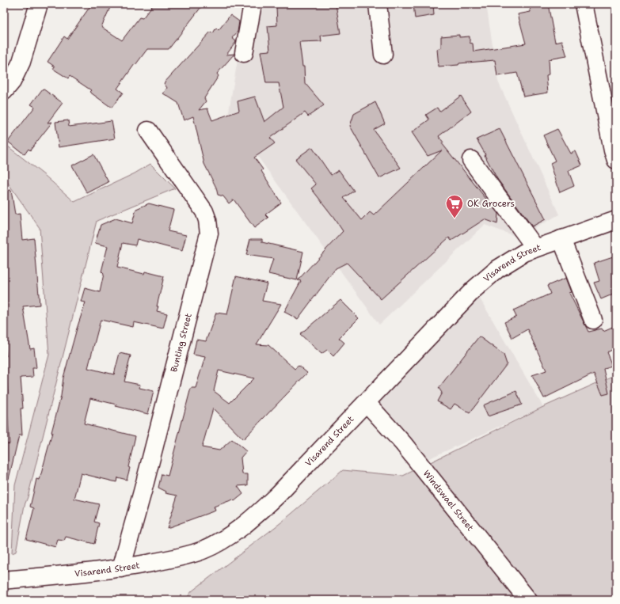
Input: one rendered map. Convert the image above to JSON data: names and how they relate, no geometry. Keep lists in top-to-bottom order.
{
  "streets": {
    "street": ["Visarend Street", "Bunting Street", "Windswael Street"]
  },
  "crossings": [
    ["Visarend Street", "Bunting Street"],
    ["Visarend Street", "Windswael Street"]
  ],
  "places": {
    "supermarket": ["OK Grocers"]
  }
}
